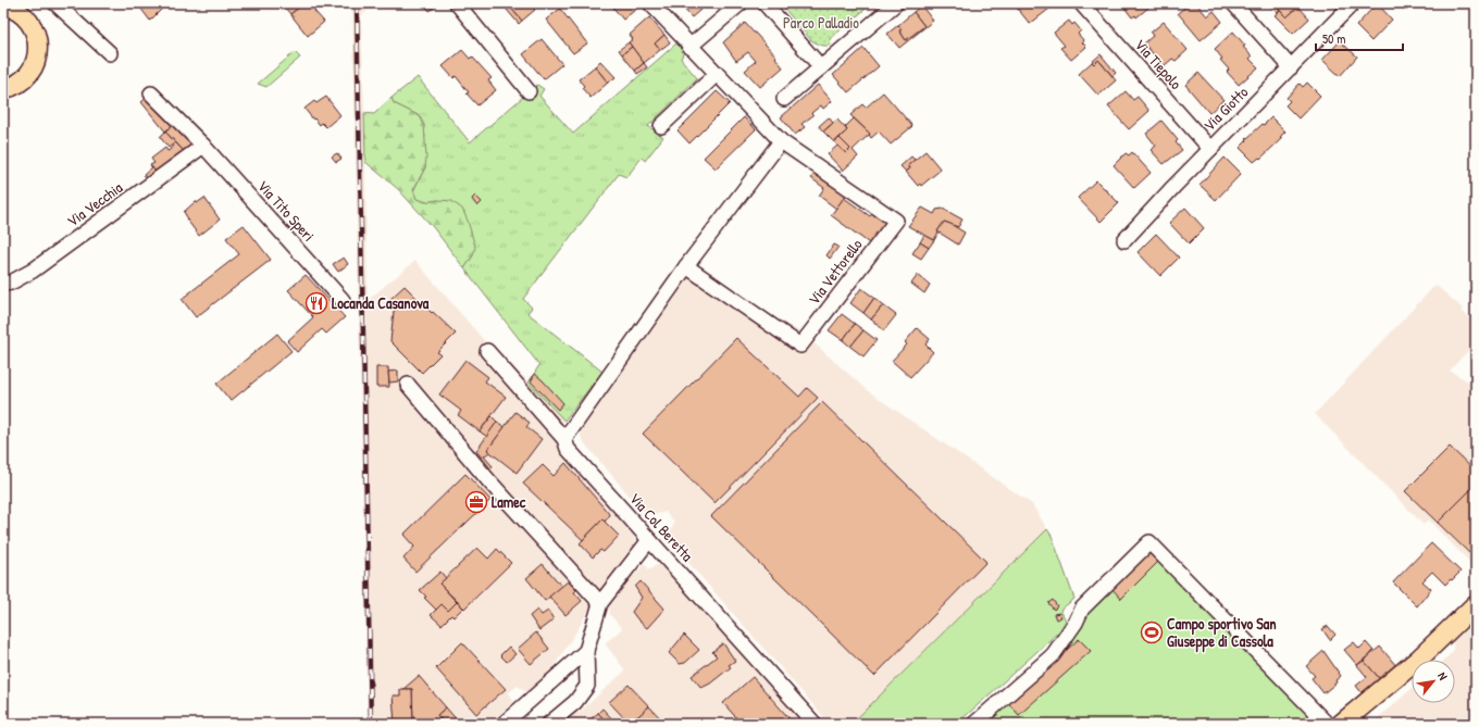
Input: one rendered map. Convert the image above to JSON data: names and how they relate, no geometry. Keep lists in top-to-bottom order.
{
  "streets": {
    "street": [
      "Via Tiepolo",
      "Via Giotto",
      "Via Vecchia",
      "Via Tito Speri",
      "Via Vettorello",
      "Via Col Beretta"
    ]
  },
  "crossings": [
    ["Via Tiepolo", "Via Giotto"],
    ["Via Vecchia", "Via Tito Speri"]
  ],
  "parks": ["Parco Palladio"],
  "places": {
    "restaurant": ["Locanda Casanova"],
    "office": ["Lamec"],
    "sports": ["Campo sportivo San Giuseppe di Cassola"]
  },
  "scale_bar": "50 m",
  "north": "top right"
}
